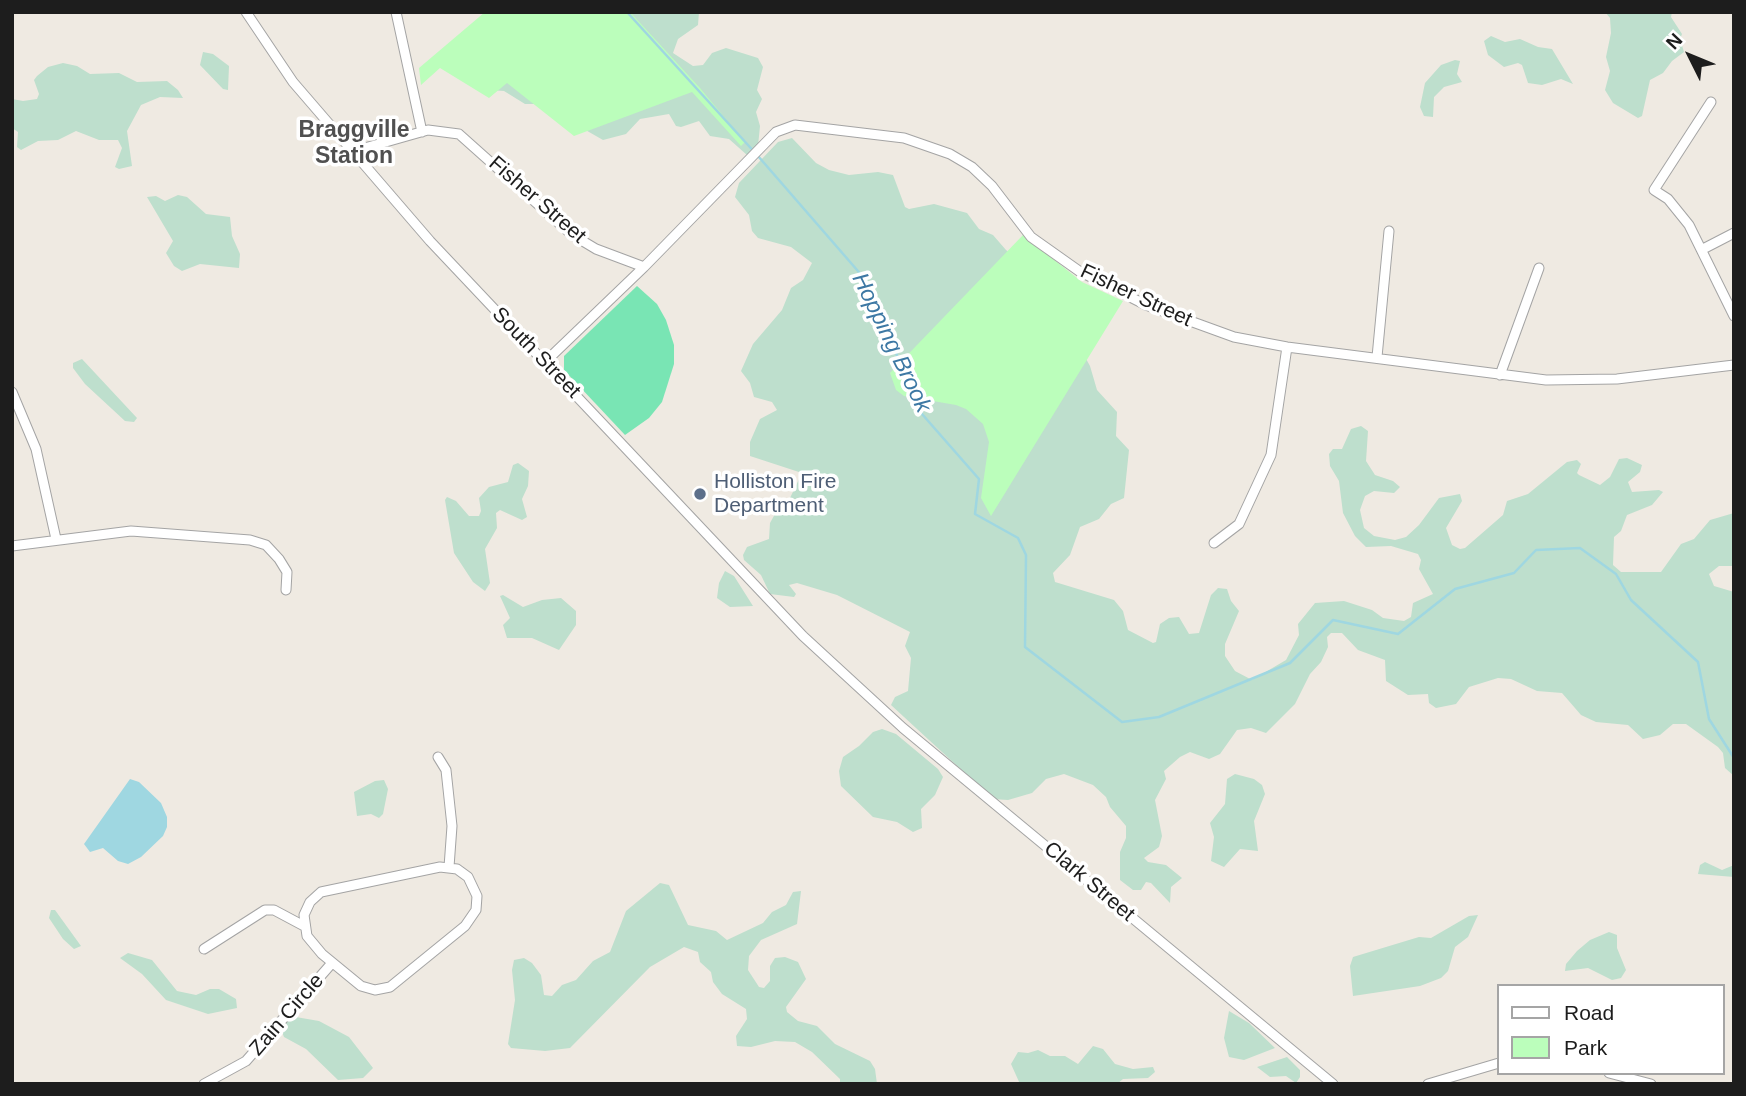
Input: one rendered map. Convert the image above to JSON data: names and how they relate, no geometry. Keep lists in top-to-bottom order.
{
  "streets": {
    "street": [
      "Fisher Street",
      "South Street",
      "Clark Street",
      "Zain Circle"
    ]
  },
  "crossings": [
    ["Fisher Street", "South Street"],
    ["South Street", "Clark Street"]
  ],
  "districts": ["Braggville Station"],
  "water": ["Hopping Brook"],
  "places": ["Holliston Fire Department"],
  "legend": ["Road", "Park"],
  "north": "top left"
}
